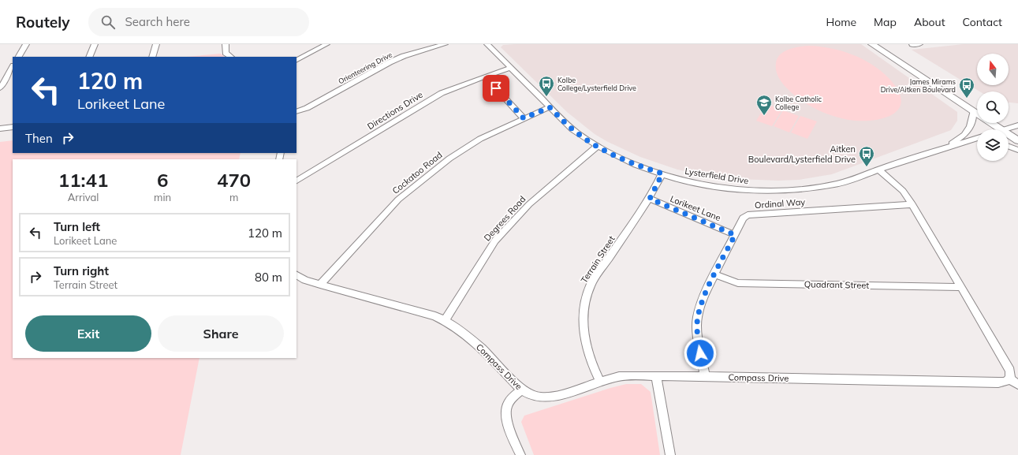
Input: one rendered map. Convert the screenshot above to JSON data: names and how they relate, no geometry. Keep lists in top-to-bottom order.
{
  "streets": {
    "street": [
      "Orienteering Drive",
      "Directions Drive",
      "Cockatoo Road",
      "Lysterfield Drive",
      "Ordinal Way",
      "Lorikeet Lane",
      "Degrees Road",
      "Terrain Street",
      "Quadrant Street",
      "Compass Drive"
    ]
  },
  "crossings": [
    ["Directions Drive", "Lysterfield Drive"],
    ["Cockatoo Road", "Lysterfield Drive"],
    ["Cockatoo Road", "Compass Drive"],
    ["Lysterfield Drive", "Degrees Road"],
    ["Lysterfield Drive", "Terrain Street"],
    ["Lysterfield Drive", "Compass Drive"],
    ["Ordinal Way", "Lorikeet Lane"],
    ["Ordinal Way", "Quadrant Street"],
    ["Ordinal Way", "Compass Drive"],
    ["Lorikeet Lane", "Terrain Street"],
    ["Degrees Road", "Compass Drive"],
    ["Terrain Street", "Compass Drive"],
    ["Quadrant Street", "Compass Drive"]
  ],
  "places": {
    "bus stop": ["Kolbe College/Lysterfield Drive", "James Mirams Drive/Aitken Boulevard", "Aitken Boulevard/Lysterfield Drive"],
    "school or university": ["Kolbe Catholic College"]
  },
  "north": "top",
  "page": {
    "header": "Routely",
    "search": "Search here",
    "nav": [
      "Home",
      "Map",
      "About",
      "Contact"
    ],
    "turn": ["120 m", "Lorikeet Lane"],
    "then": "Then",
    "eta": [
      "11:41",
      "Arrival",
      "6",
      "min",
      "470",
      "m"
    ],
    "list": [
      {
        "name": "Turn left",
        "note": "Lorikeet Lane",
        "value": "120 m"
      },
      {
        "name": "Turn right",
        "note": "Terrain Street",
        "value": "80 m"
      }
    ],
    "buttons": ["Exit", "Share"]
  }
}
